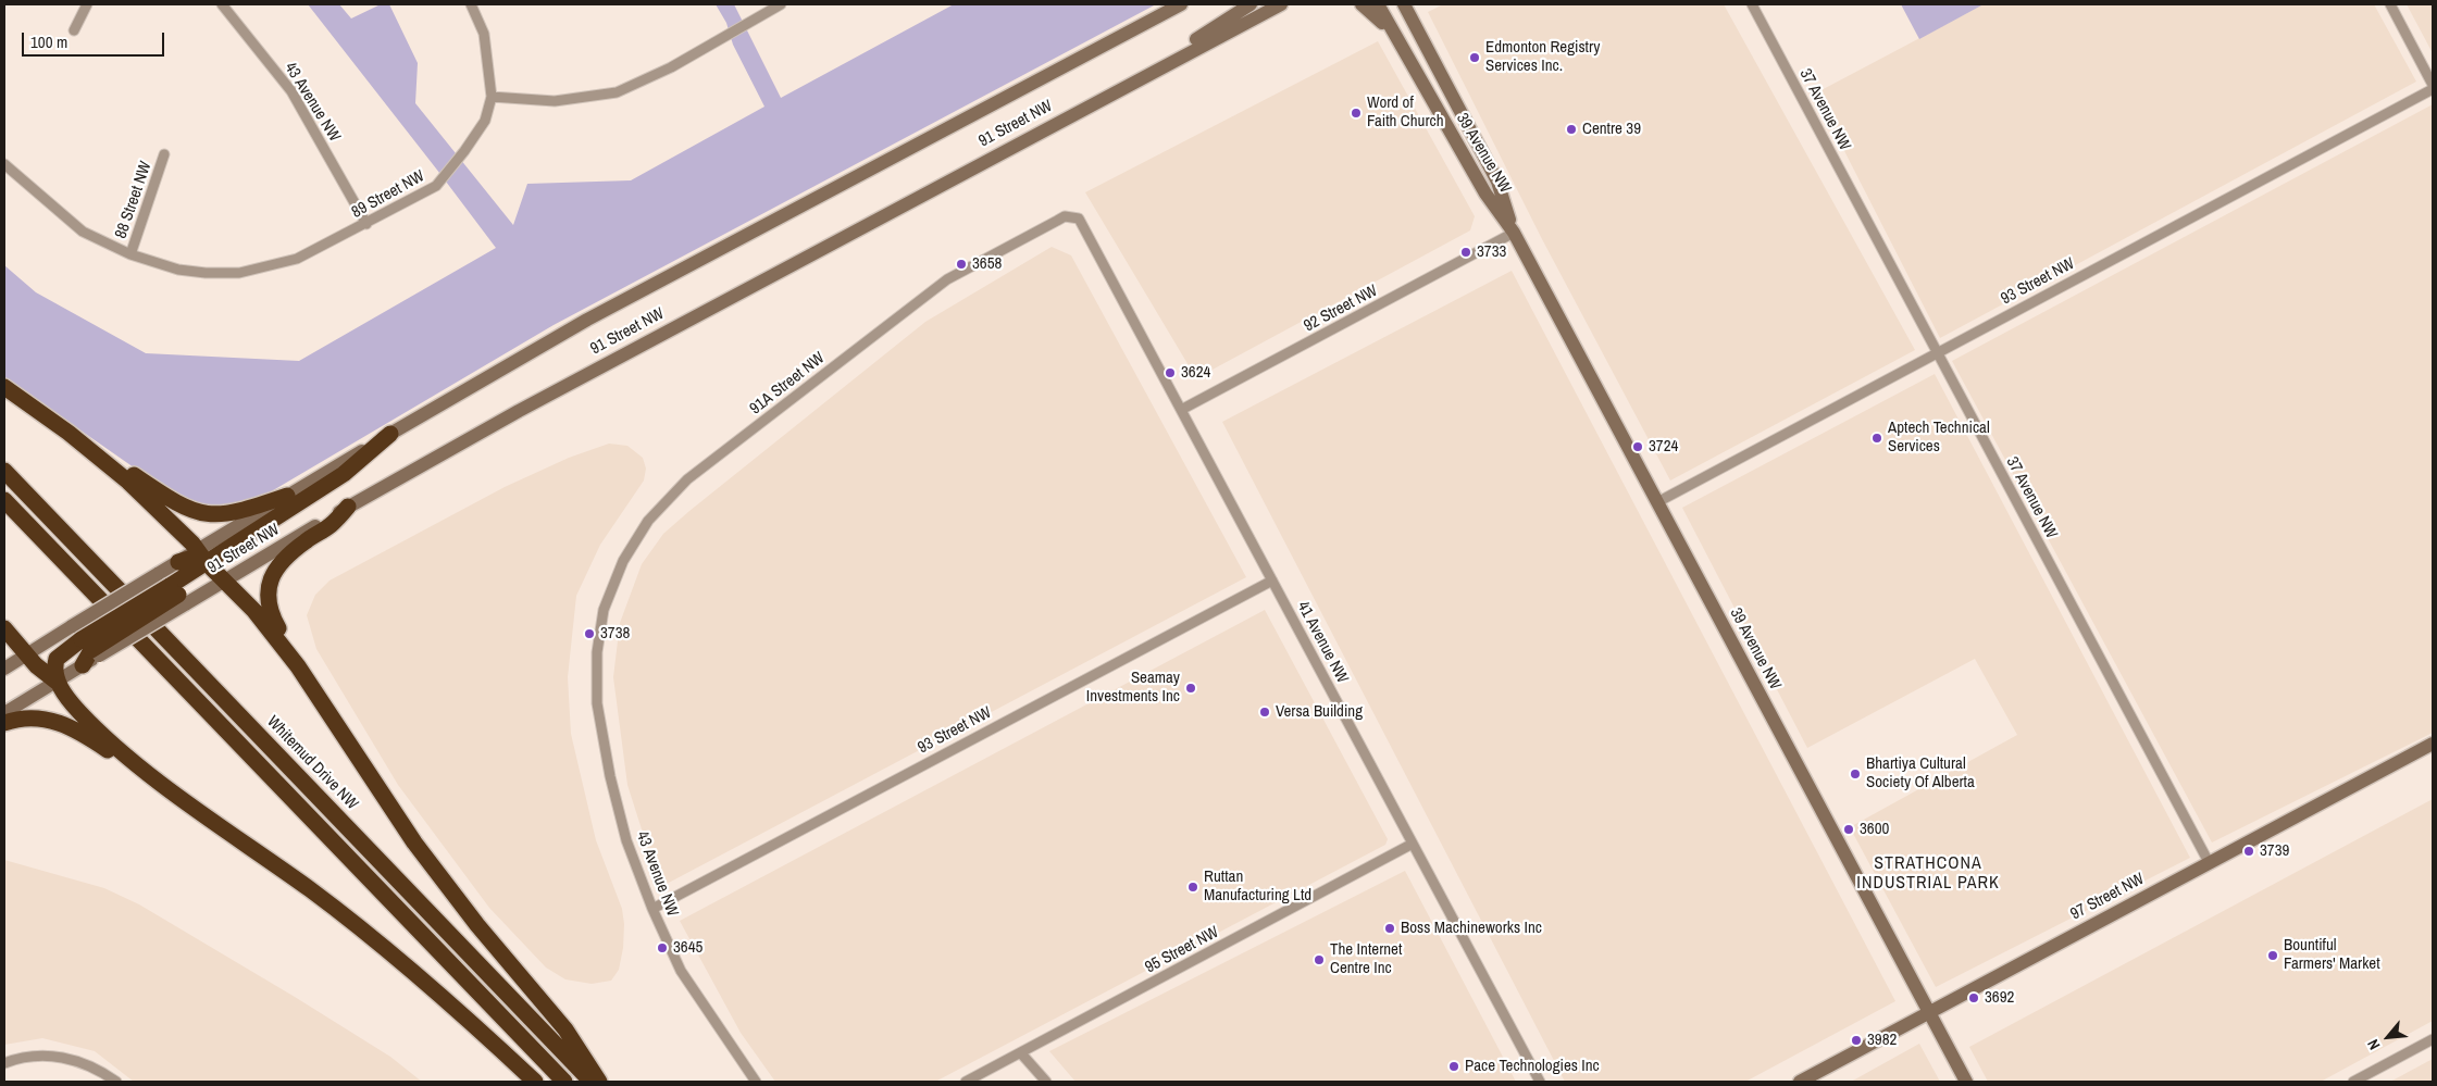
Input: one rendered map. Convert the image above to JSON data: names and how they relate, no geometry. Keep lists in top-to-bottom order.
{
  "streets": {
    "highway": ["Whitemud Drive NW"],
    "main road": ["91 Street NW", "39 Avenue NW", "97 Street NW"],
    "street": [
      "43 Avenue NW",
      "37 Avenue NW",
      "89 Street NW",
      "88 Street NW",
      "93 Street NW",
      "92 Street NW",
      "91A Street NW",
      "41 Avenue NW",
      "95 Street NW"
    ]
  },
  "crossings": [
    ["43 Avenue NW", "89 Street NW"],
    ["43 Avenue NW", "93 Street NW"],
    ["43 Avenue NW", "91A Street NW"],
    ["37 Avenue NW", "93 Street NW"],
    ["37 Avenue NW", "97 Street NW"],
    ["39 Avenue NW", "93 Street NW"],
    ["39 Avenue NW", "92 Street NW"],
    ["39 Avenue NW", "97 Street NW"],
    ["89 Street NW", "88 Street NW"],
    ["93 Street NW", "41 Avenue NW"],
    ["92 Street NW", "41 Avenue NW"],
    ["91A Street NW", "41 Avenue NW"],
    ["41 Avenue NW", "95 Street NW"]
  ],
  "districts": ["STRATHCONA INDUSTRIAL PARK"],
  "places": [
    "Edmonton Registry Services Inc.",
    "Word of Faith Church",
    "Centre 39",
    "3733",
    "3658",
    "3624",
    "Aptech Technical Services",
    "3724",
    "3738",
    "Seamay Investments Inc",
    "Versa Building",
    "Bhartiya Cultural Society Of Alberta",
    "3600",
    "3739",
    "Ruttan Manufacturing Ltd",
    "Boss Machineworks Inc",
    "3645",
    "Bountiful Farmers' Market",
    "The Internet Centre Inc",
    "3692",
    "3982",
    "Pace Technologies Inc"
  ],
  "scale_bar": "100 m",
  "north": "bottom left"
}
